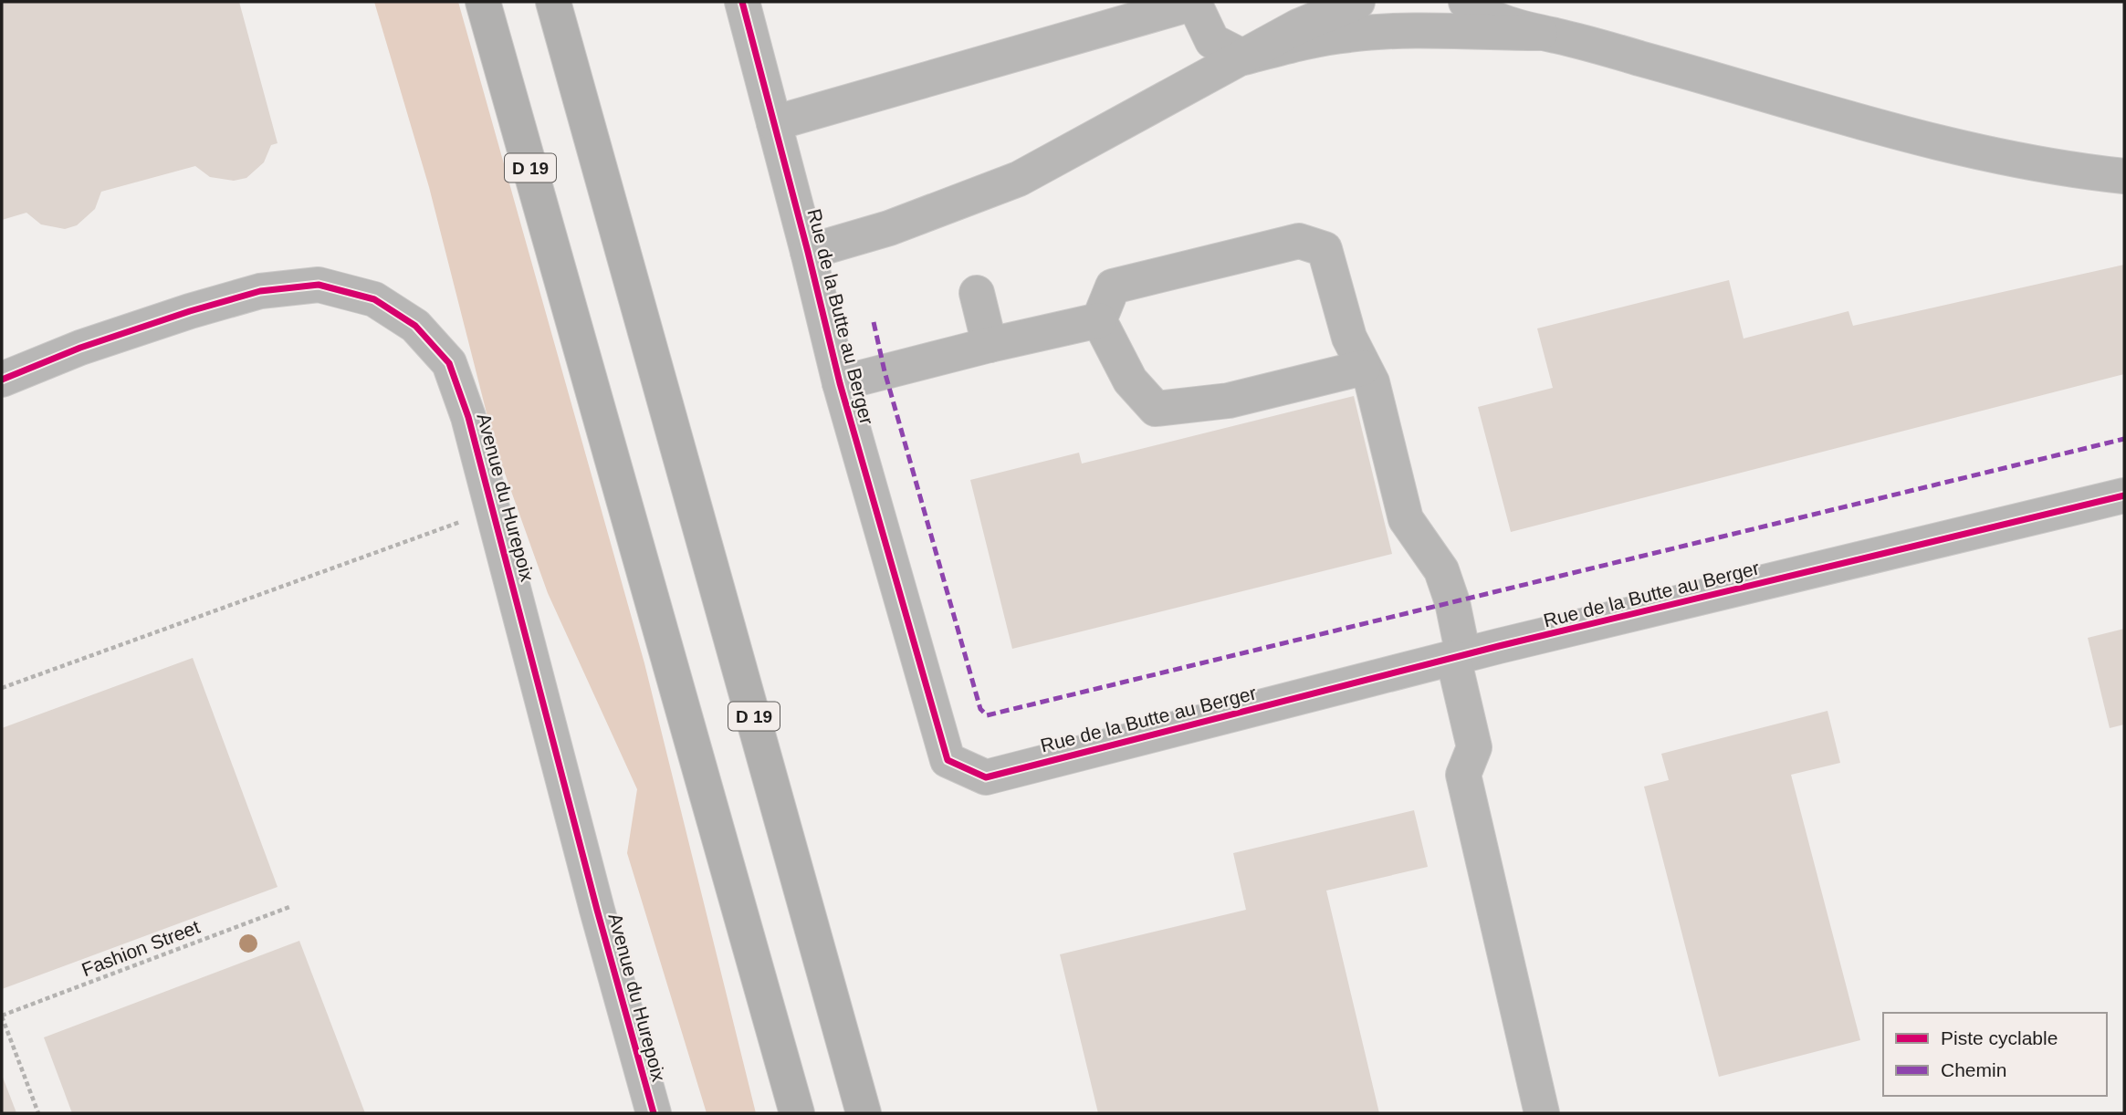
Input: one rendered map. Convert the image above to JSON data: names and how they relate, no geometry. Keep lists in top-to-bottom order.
{
  "streets": {
    "main road": ["D 19"],
    "street": ["Rue de la Butte au Berger", "Avenue du Hurepoix"],
    "path": ["Fashion Street"]
  },
  "legend": ["Piste cyclable", "Chemin"]
}
